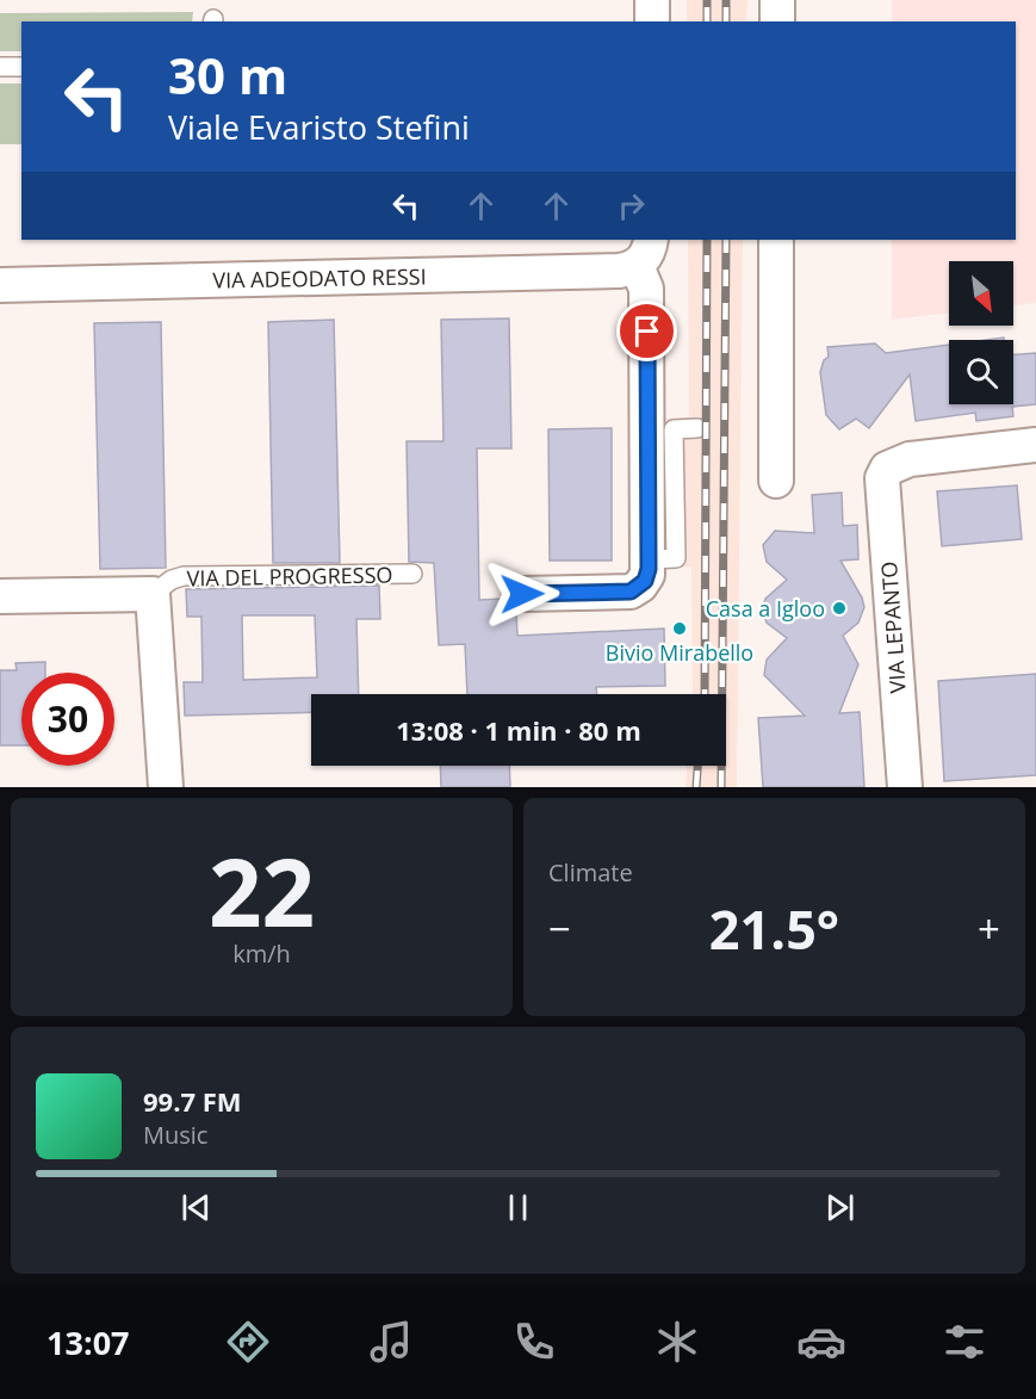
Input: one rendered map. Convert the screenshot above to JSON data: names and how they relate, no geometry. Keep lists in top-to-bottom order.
{
  "streets": {
    "street": ["VIA ADEODATO RESSI", "VIA DEL PROGRESSO", "VIA LEPANTO"]
  },
  "places": ["Casa a Igloo", "Bivio Mirabello"],
  "north": "bottom right",
  "page": {
    "turn": ["30 m", "Viale Evaristo Stefini"],
    "limit": "30",
    "trip": "13:08 · 1 min · 80 m",
    "tile": [
      ["22", "km/h"],
      "Climate"
    ],
    "heat": ["−", "21.5°", "+"],
    "song": ["99.7 FM", "Music"],
    "tabs": "13:07"
  }
}
